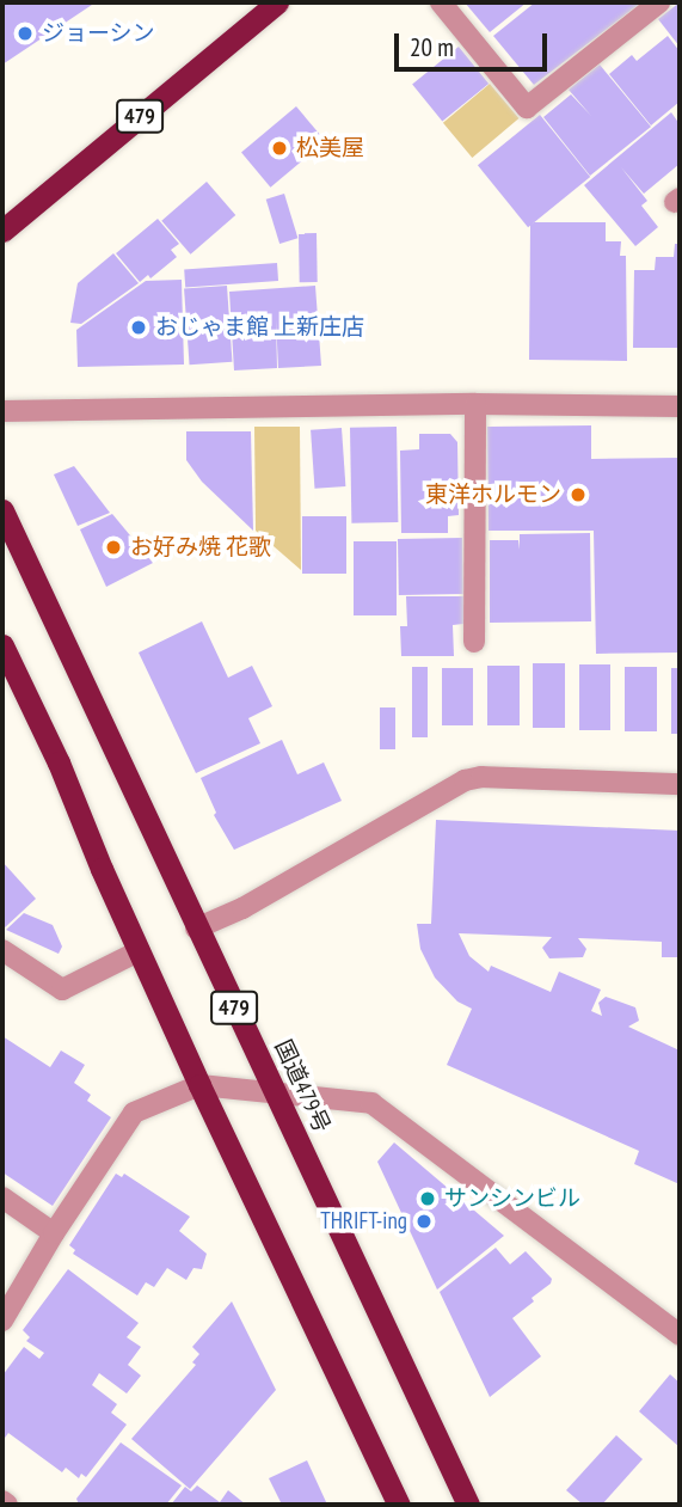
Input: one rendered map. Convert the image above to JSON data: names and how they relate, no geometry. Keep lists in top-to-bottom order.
{
  "streets": {
    "highway": ["479", "国道479号"]
  },
  "places": [
    "ジョーシン",
    "松美屋",
    "おじゃま館 上新庄店",
    "東洋ホルモン",
    "お好み焼 花歌",
    "サンシンビル",
    "THRIFT-ing"
  ],
  "scale_bar": "20 m"
}
